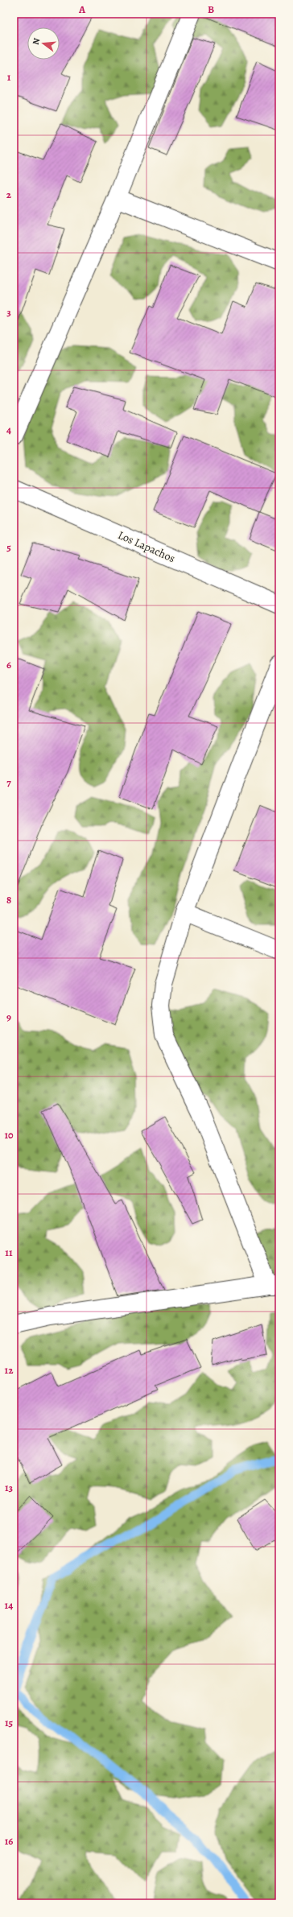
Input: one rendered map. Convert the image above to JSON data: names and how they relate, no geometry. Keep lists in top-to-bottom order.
{
  "streets": {
    "street": ["Los Lapachos"]
  },
  "north": "left",
  "grid": {
    "columns": ["A", "B"],
    "rows": [
      "1",
      "2",
      "3",
      "4",
      "5",
      "6",
      "7",
      "8",
      "9",
      "10",
      "11",
      "12",
      "13",
      "14",
      "15",
      "16"
    ]
  }
}
